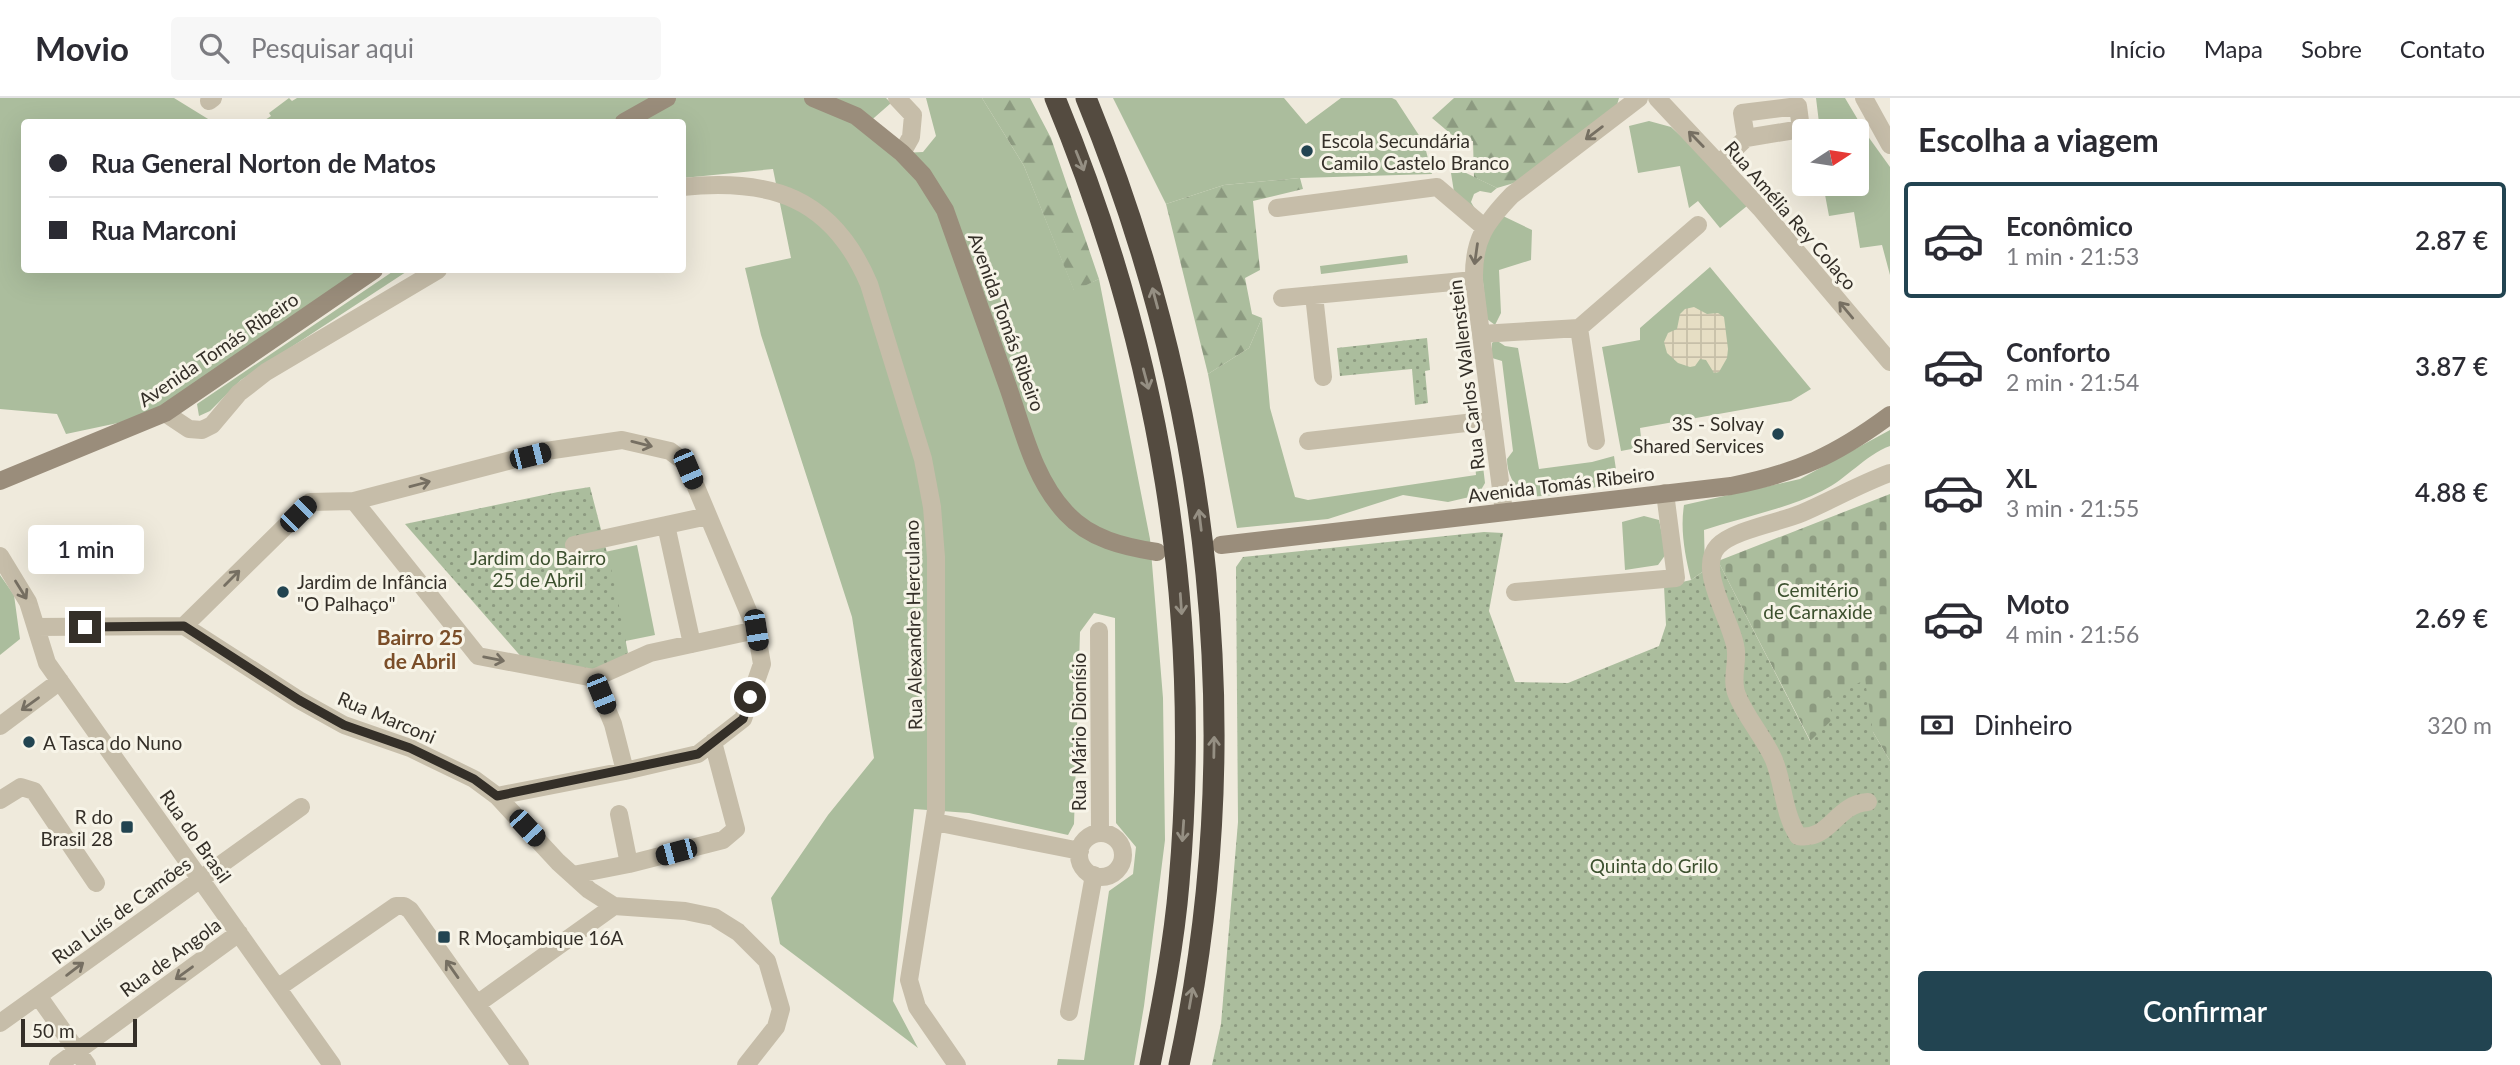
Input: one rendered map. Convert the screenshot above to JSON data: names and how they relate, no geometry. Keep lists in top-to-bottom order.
{
  "streets": {
    "street": [
      "Rua Amélia Rey Colaço",
      "Avenida Tomás Ribeiro",
      "Rua Carlos Wallenstein",
      "Rua Alexandre Herculano",
      "Rua Marconi",
      "Rua Mário Dionísio",
      "Rua do Brasil",
      "Rua Luís de Camões",
      "Rua de Angola"
    ]
  },
  "crossings": [
    ["Avenida Tomás Ribeiro", "Rua Carlos Wallenstein"],
    ["Rua do Brasil", "Rua Luís de Camões"],
    ["Rua do Brasil", "Rua de Angola"]
  ],
  "one_way": ["Rua Amélia Rey Colaço", "Rua Luís de Camões", "Rua de Angola"],
  "districts": ["Bairro 25 de Abril"],
  "parks": ["Jardim do Bairro 25 de Abril", "Cemitério de Carnaxide", "Quinta do Grilo"],
  "places": {
    "other": [
      "Escola Secundária Camilo Castelo Branco",
      "3S - Solvay Shared Services",
      "Jardim de Infância \"O Palhaço\"",
      "A Tasca do Nuno"
    ],
    "transit": ["R do Brasil 28", "R Moçambique 16A"]
  },
  "scale_bar": "50 m",
  "north": "right",
  "page": {
    "header": "Movio",
    "search": "Pesquisar aqui",
    "nav": [
      "Início",
      "Mapa",
      "Sobre",
      "Contato"
    ],
    "heading": "Escolha a viagem",
    "banner": ["Rua General Norton de Matos", "Rua Marconi"],
    "list": [
      {
        "name": "Econômico",
        "note": "1 min · 21:53",
        "value": "2.87 €"
      },
      {
        "name": "Conforto",
        "note": "2 min · 21:54",
        "value": "3.87 €"
      },
      {
        "name": "XL",
        "note": "3 min · 21:55",
        "value": "4.88 €"
      },
      {
        "name": "Moto",
        "note": "4 min · 21:56",
        "value": "2.69 €"
      }
    ],
    "bubble": "1 min",
    "pay": ["Dinheiro", "320 m"],
    "buttons": "Confirmar",
    "scale": "50 m"
  }
}
